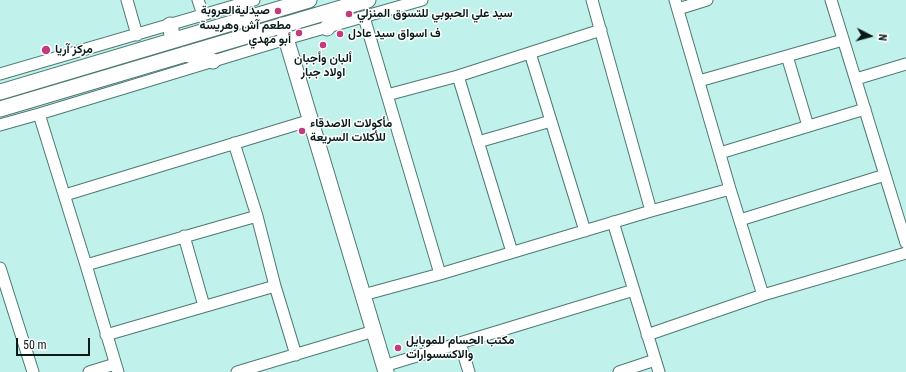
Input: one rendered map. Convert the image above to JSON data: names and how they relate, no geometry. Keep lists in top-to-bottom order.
{
  "places": [
    "صيدليةالعروبة",
    "سيد علي الحبوبي للتسوق المنزلي",
    "مطعم آش وهريسة أبو مهدي",
    "ف اسواق سيد عادل",
    "ألبان وأجبان اولاد جبار",
    "مركز آريا",
    "مأكولات الاصدقاء للأكلات السريعة",
    "مكتب الحسام للموبايل والاكسسوارات"
  ],
  "scale_bar": "50 m",
  "north": "right"
}
